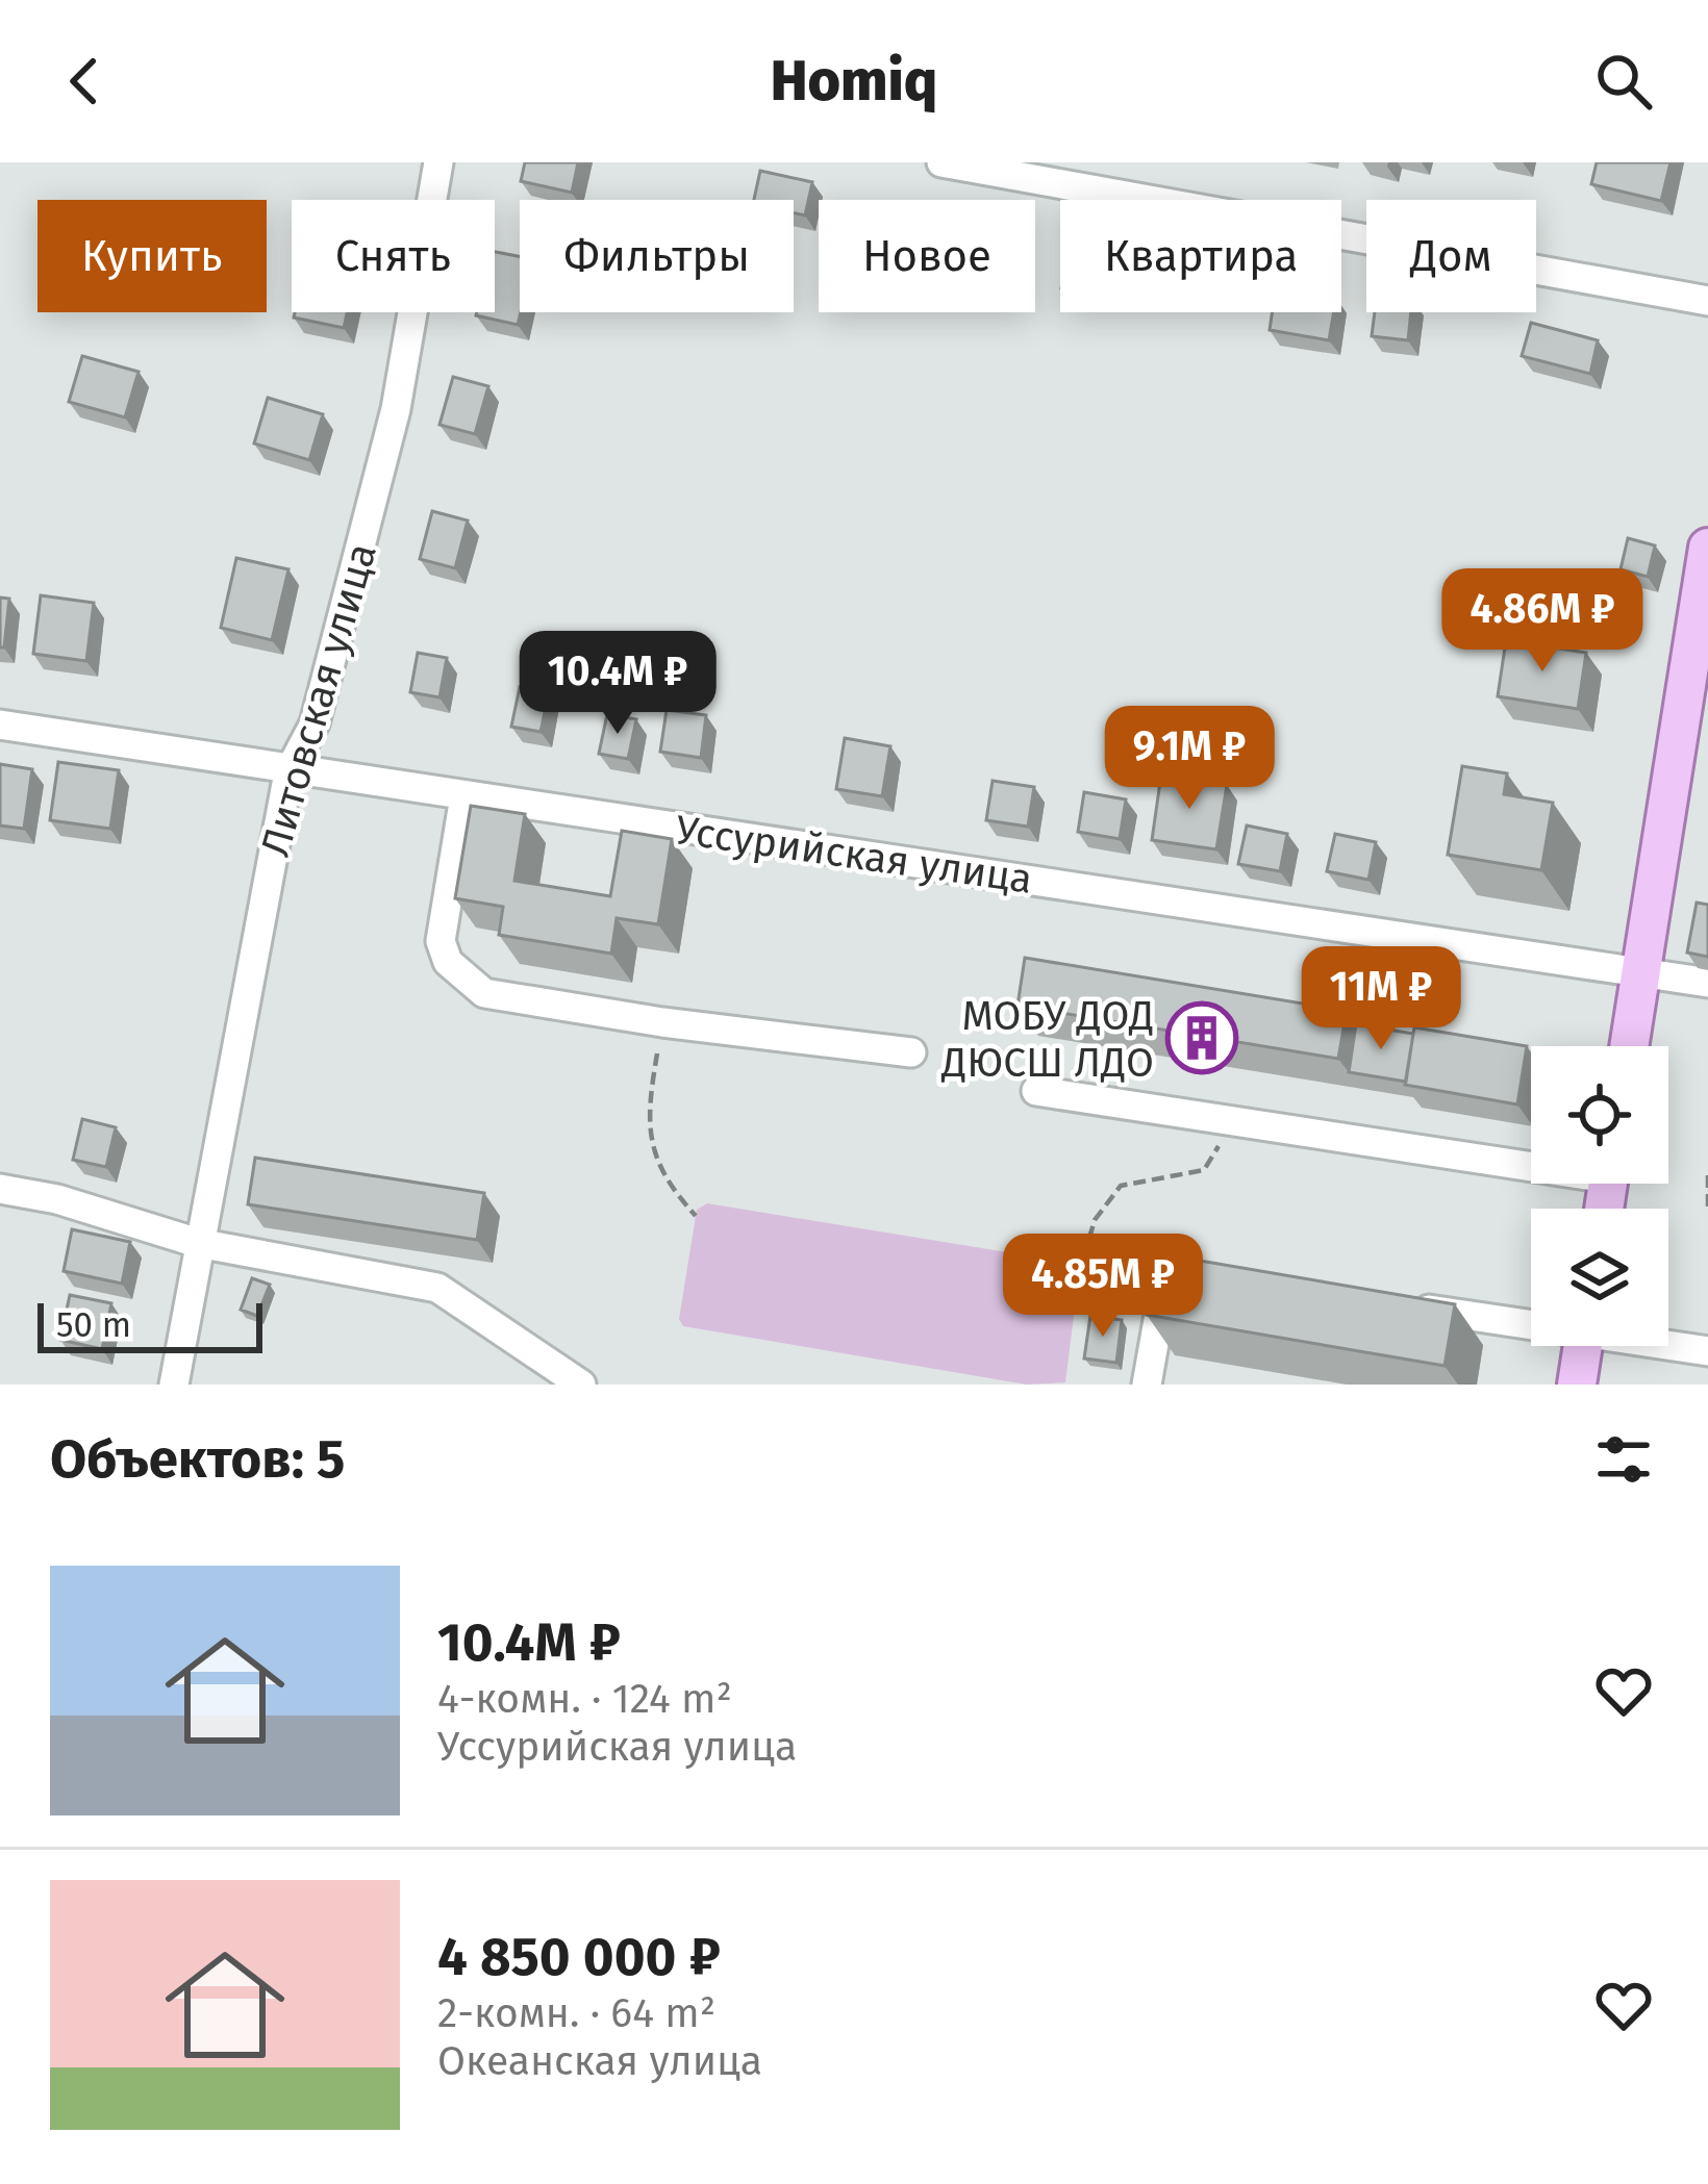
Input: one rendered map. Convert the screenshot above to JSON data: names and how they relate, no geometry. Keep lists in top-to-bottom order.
{
  "streets": {
    "street": ["Литовская улица", "Уссурийская улица"]
  },
  "crossings": [
    ["Литовская улица", "Уссурийская улица"]
  ],
  "places": {
    "building": ["МОБУ ДОД ДЮСШ ЛДО"]
  },
  "scale_bar": "50 m",
  "page": {
    "header": "Homiq",
    "chip": [
      "Купить",
      "Снять",
      "Фильтры",
      "Новое",
      "Квартира",
      "Дом"
    ],
    "price": [
      "4.86M ₽",
      "10.4M ₽",
      "9.1M ₽",
      "11M ₽",
      "4.85M ₽"
    ],
    "scale": "50 m",
    "heading": "Объектов: 5",
    "list": [
      {
        "name": "10.4M ₽",
        "note": "4-комн. · 124 m² · Уссурийская улица"
      },
      {
        "name": "4 850 000 ₽",
        "note": "2-комн. · 64 m² · Океанская улица"
      }
    ]
  }
}
